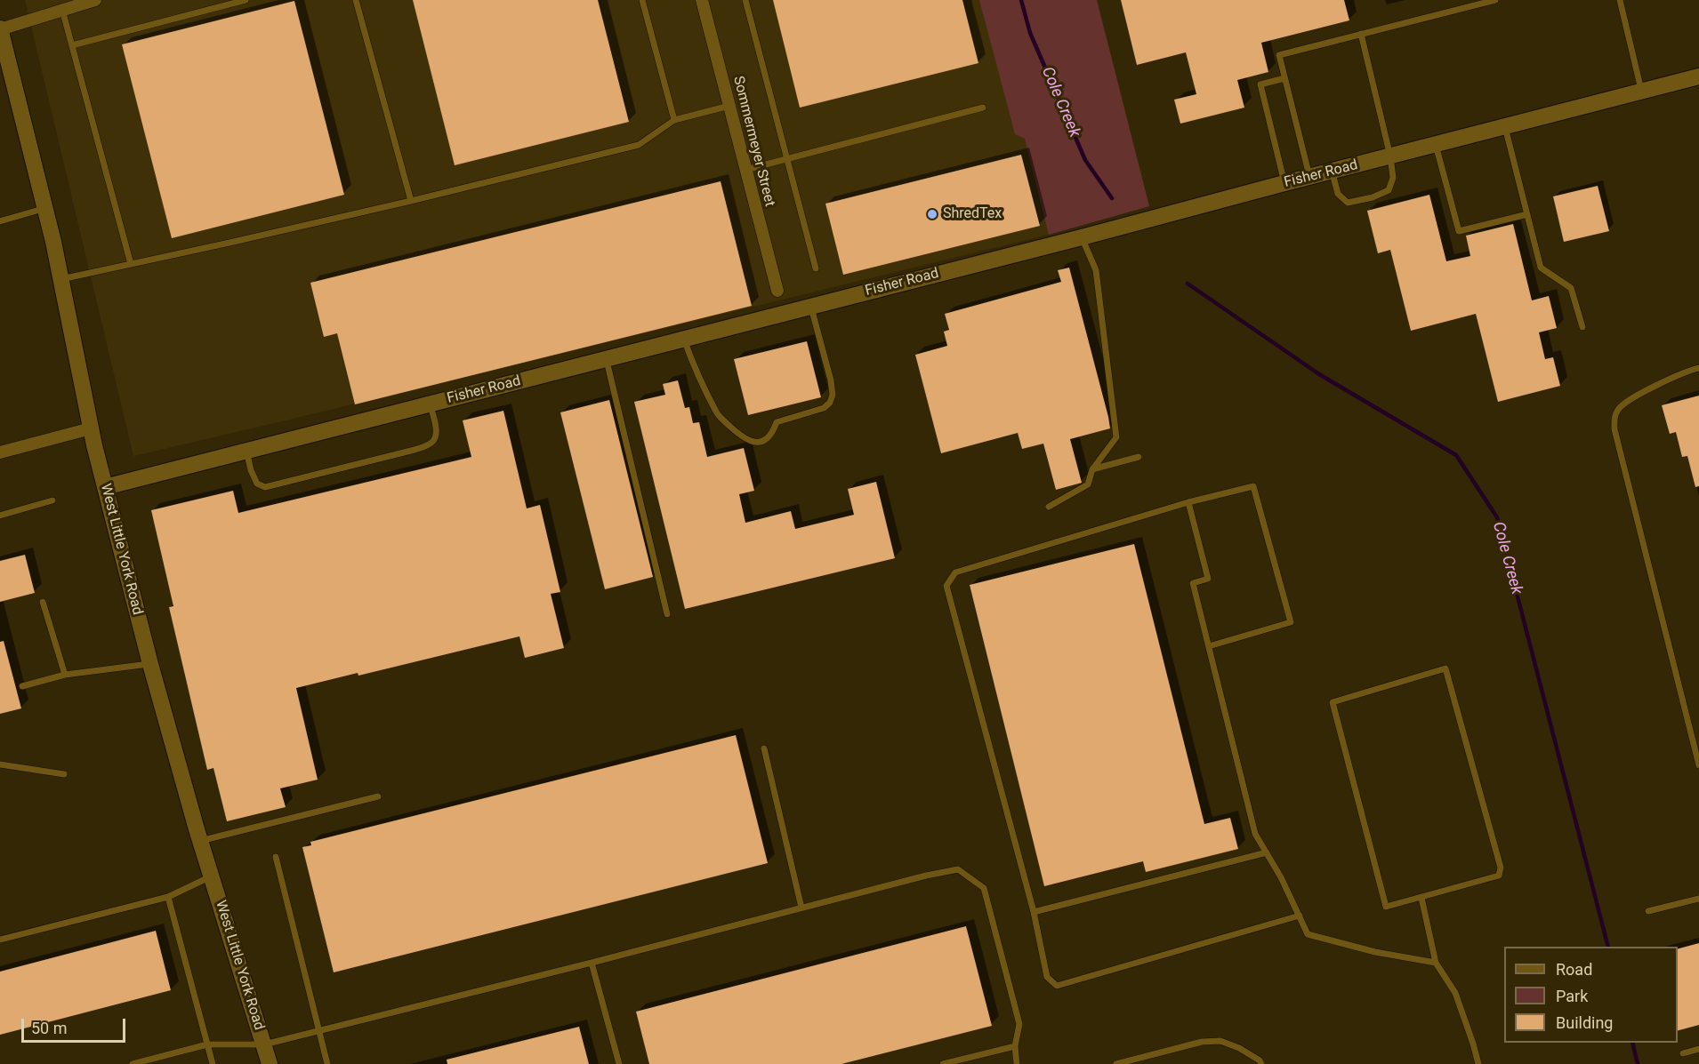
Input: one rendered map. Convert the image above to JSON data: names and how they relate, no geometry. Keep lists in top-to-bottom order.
{
  "streets": {
    "street": ["Sommermeyer Street", "Fisher Road", "West Little York Road"]
  },
  "crossings": [
    ["Fisher Road", "West Little York Road"]
  ],
  "water": ["Cole Creek"],
  "places": ["ShredTex"],
  "legend": ["Road", "Park", "Building"],
  "scale_bar": "50 m"
}
